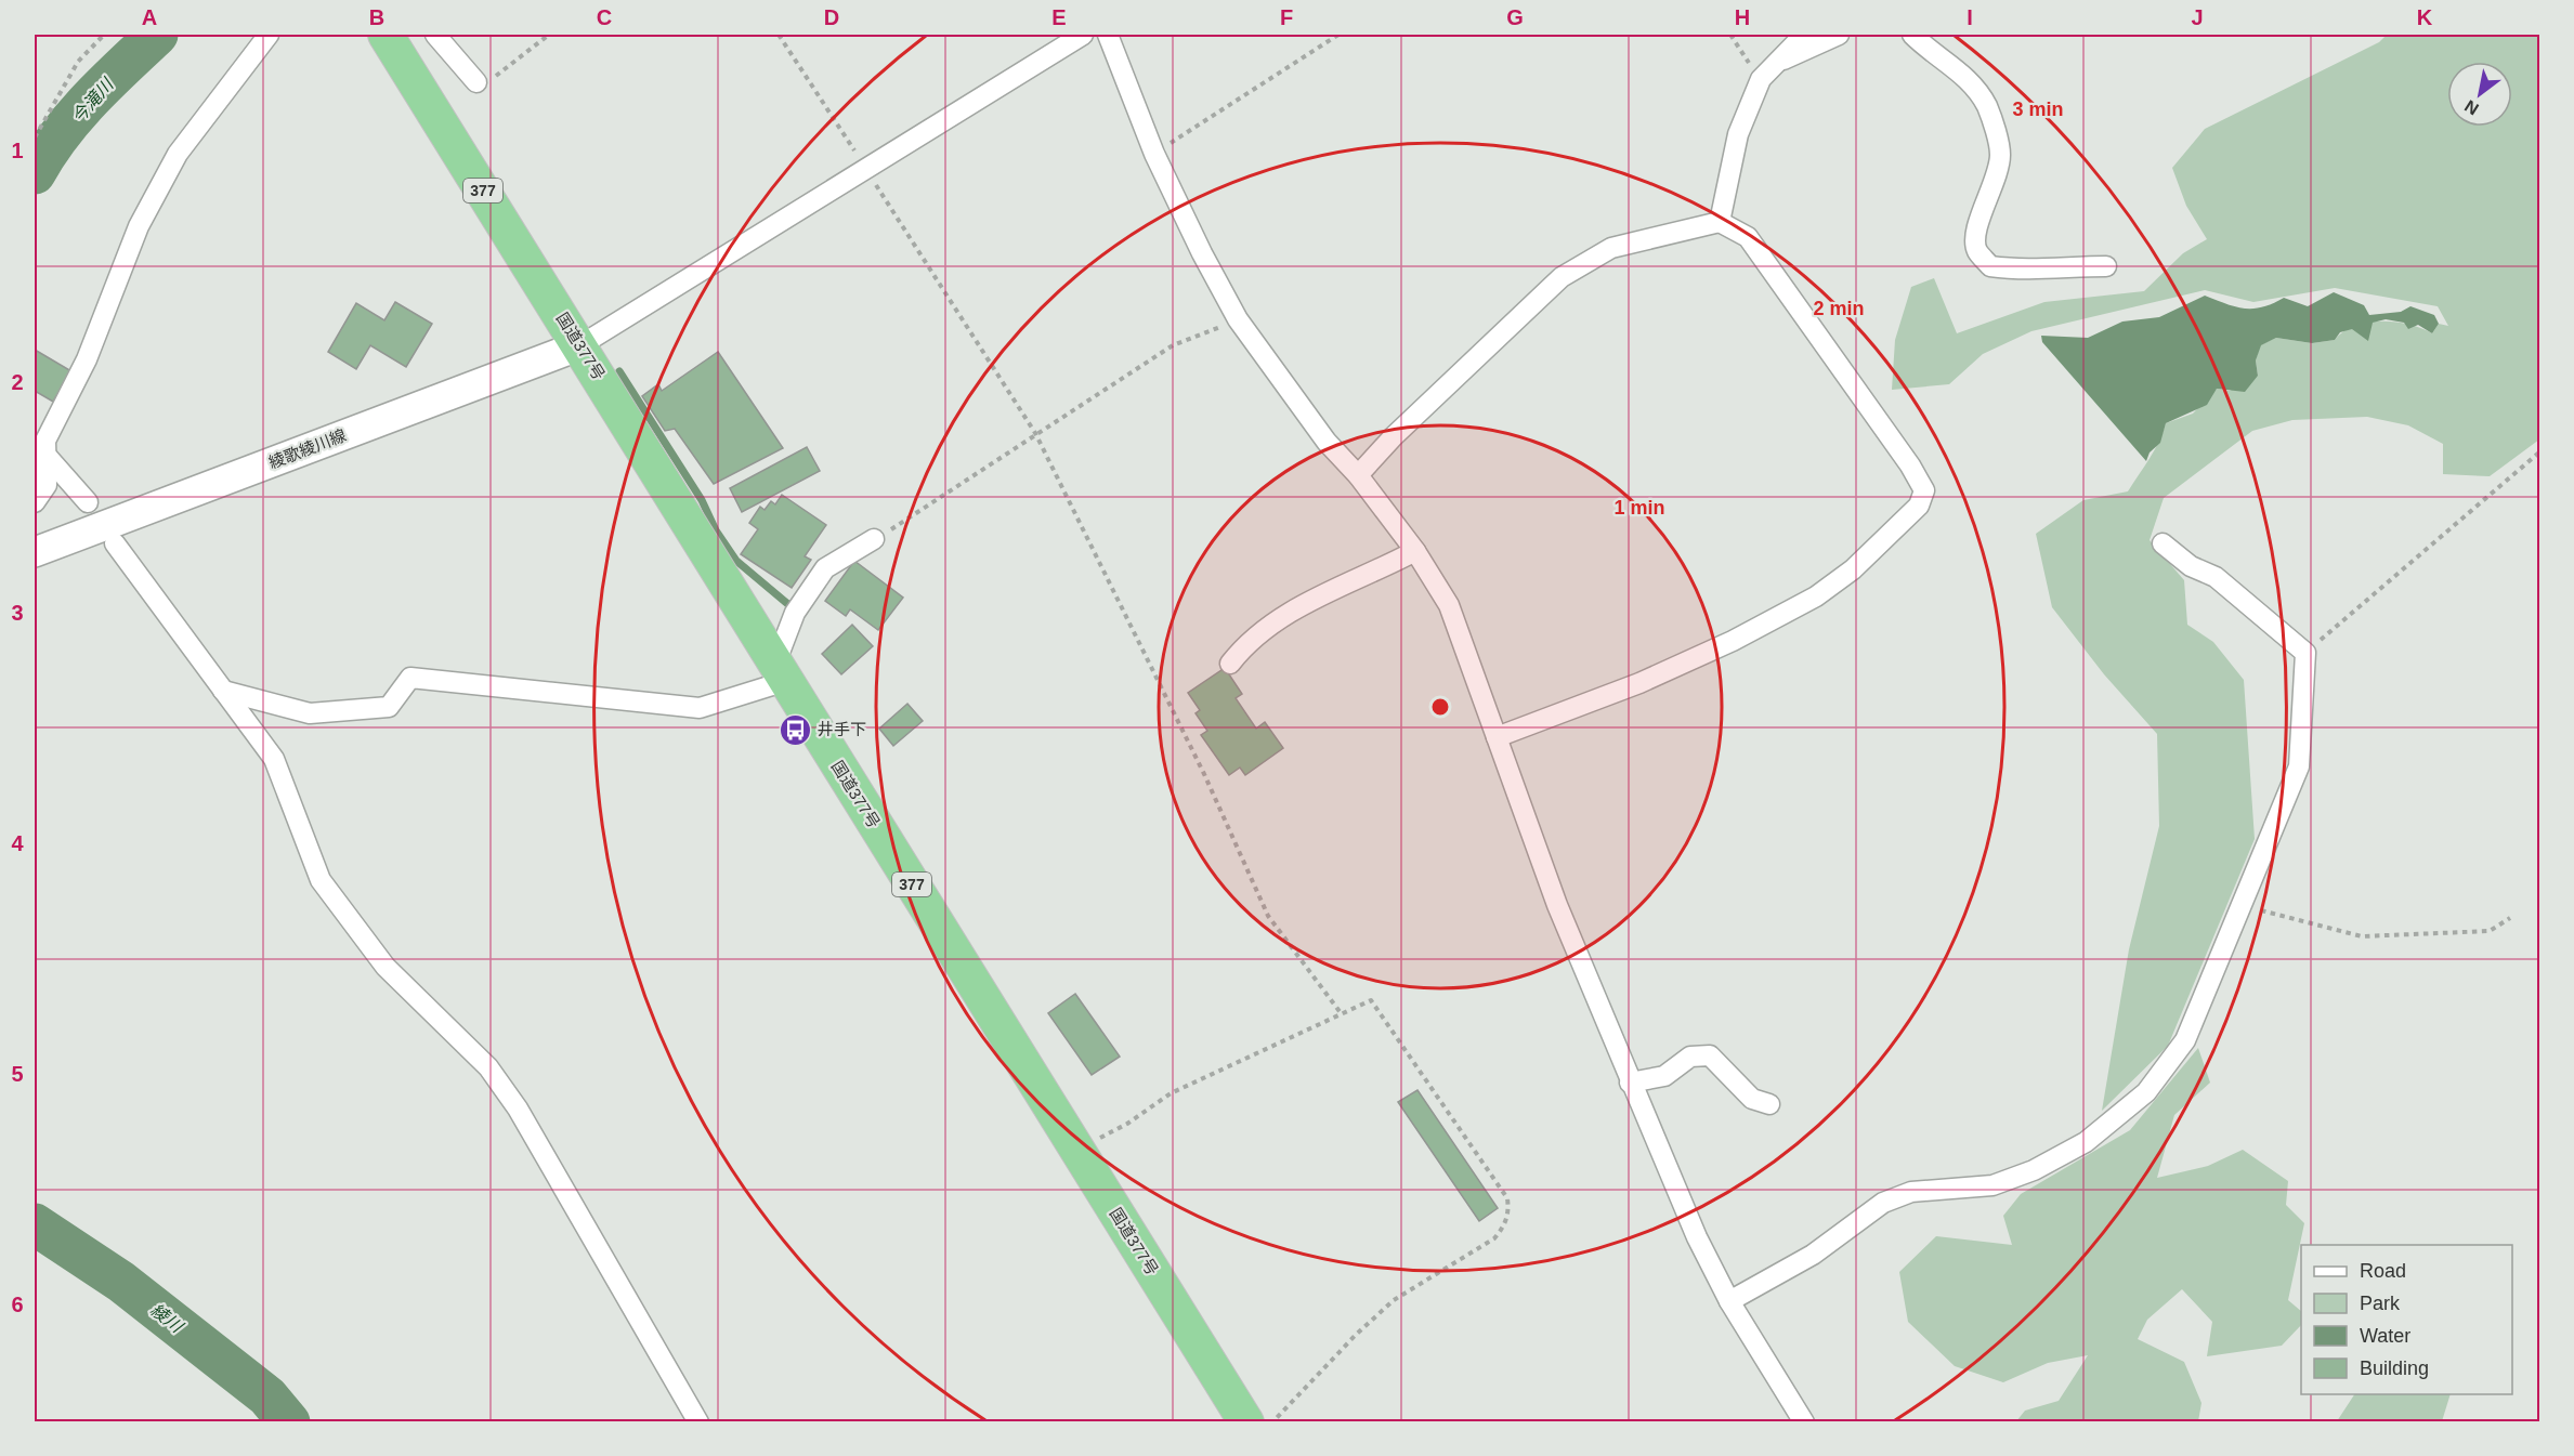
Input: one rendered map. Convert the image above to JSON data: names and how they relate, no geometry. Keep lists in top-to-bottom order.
{
  "streets": {
    "highway": ["377", "国道377号"],
    "main road": ["綾歌綾川線"]
  },
  "crossings": [
    ["国道377号", "綾歌綾川線"]
  ],
  "water": ["今滝川", "綾川"],
  "places": {
    "bus stop": ["井手下"]
  },
  "legend": [
    "Road",
    "Park",
    "Water",
    "Building"
  ],
  "north": "bottom left",
  "grid": {
    "columns": [
      "A",
      "B",
      "C",
      "D",
      "E",
      "F",
      "G",
      "H",
      "I",
      "J",
      "K"
    ],
    "rows": [
      "1",
      "2",
      "3",
      "4",
      "5",
      "6"
    ]
  },
  "rings": ["3 min", "2 min", "1 min"]
}
